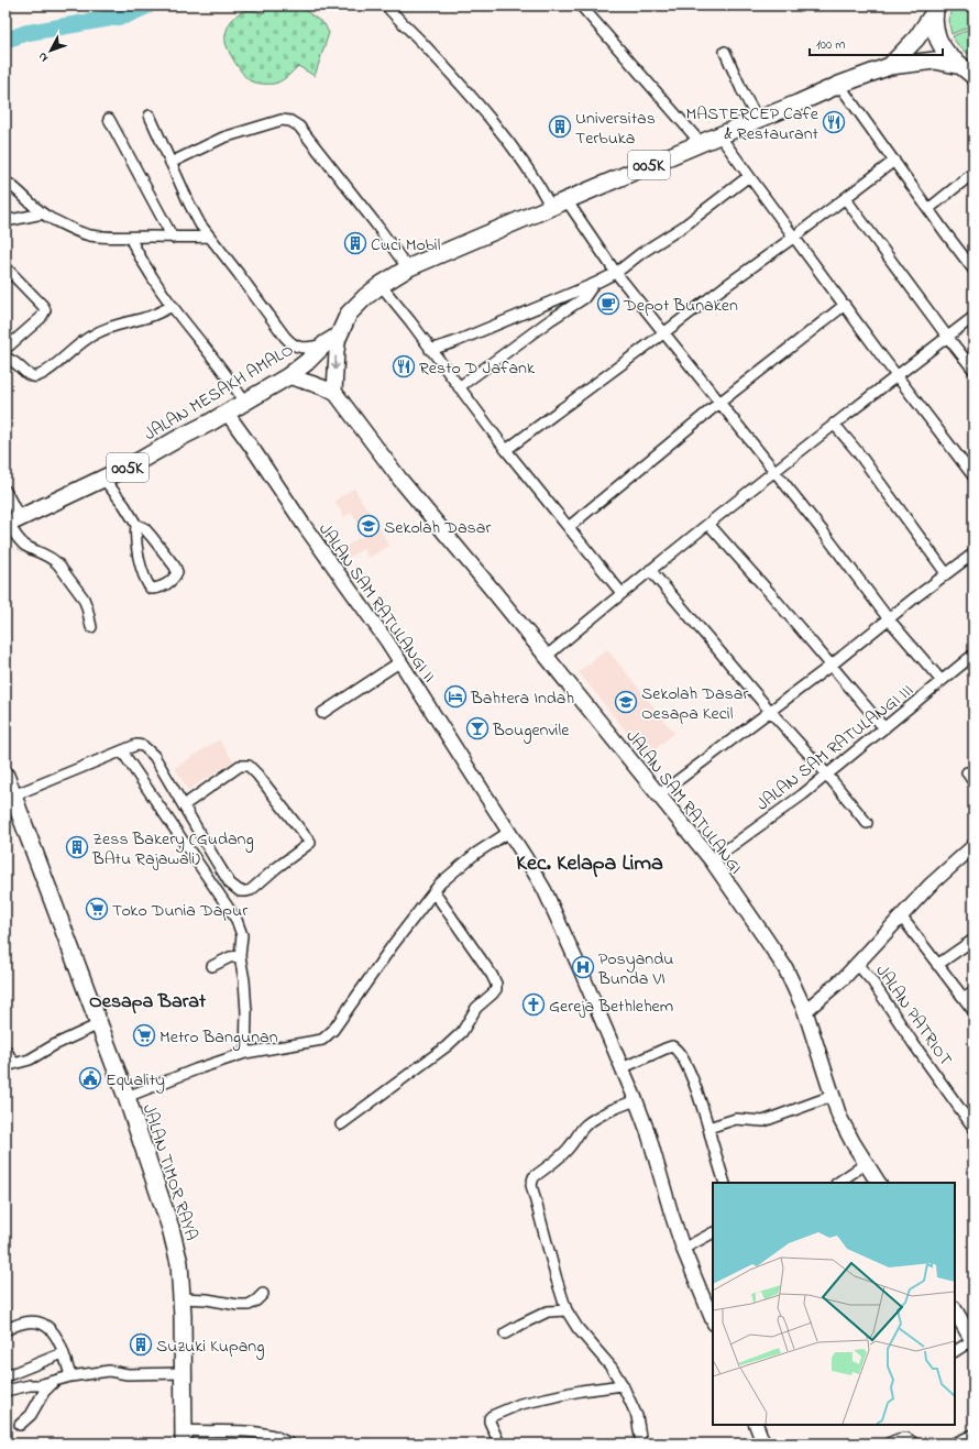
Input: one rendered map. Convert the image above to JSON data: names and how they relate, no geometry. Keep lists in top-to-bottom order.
{
  "streets": {
    "main road": [
      "005K",
      "JALAN MESAKH AMALO",
      "JALAN SAM RATULANGI",
      "JALAN TIMOR RAYA"
    ],
    "street": ["JALAN SAM RATULANGI II", "JALAN SAM RATULANGI III", "JALAN PATRIOT"]
  },
  "crossings": [
    ["005K", "JALAN MESAKH AMALO"],
    ["JALAN MESAKH AMALO", "JALAN SAM RATULANGI II"],
    ["JALAN SAM RATULANGI III", "JALAN SAM RATULANGI"],
    ["JALAN SAM RATULANGI", "JALAN PATRIOT"]
  ],
  "districts": ["Kec. Kelapa Lima", "Oesapa Barat"],
  "places": {
    "restaurant": ["MASTERCEP Cafe & Restaurant", "Resto D Jafank"],
    "building": [
      "Universitas Terbuka",
      "Cuci Mobil",
      "Zess Bakery (Gudang BAtu Rajawali)",
      "Suzuki Kupang"
    ],
    "cafe": ["Depot Bunaken"],
    "school or university": ["Sekolah Dasar", "Sekolah Dasar Oesapa Kecil"],
    "hotel": ["Bahtera Indah"],
    "bar": ["Bougenvile"],
    "supermarket": ["Toko Dunia Dapur", "Metro Bangunan"],
    "hospital": ["Posyandu Bunda VI"],
    "church": ["Gereja Bethlehem"],
    "public building": ["Equality"]
  },
  "scale_bar": "100 m",
  "north": "bottom left"
}
